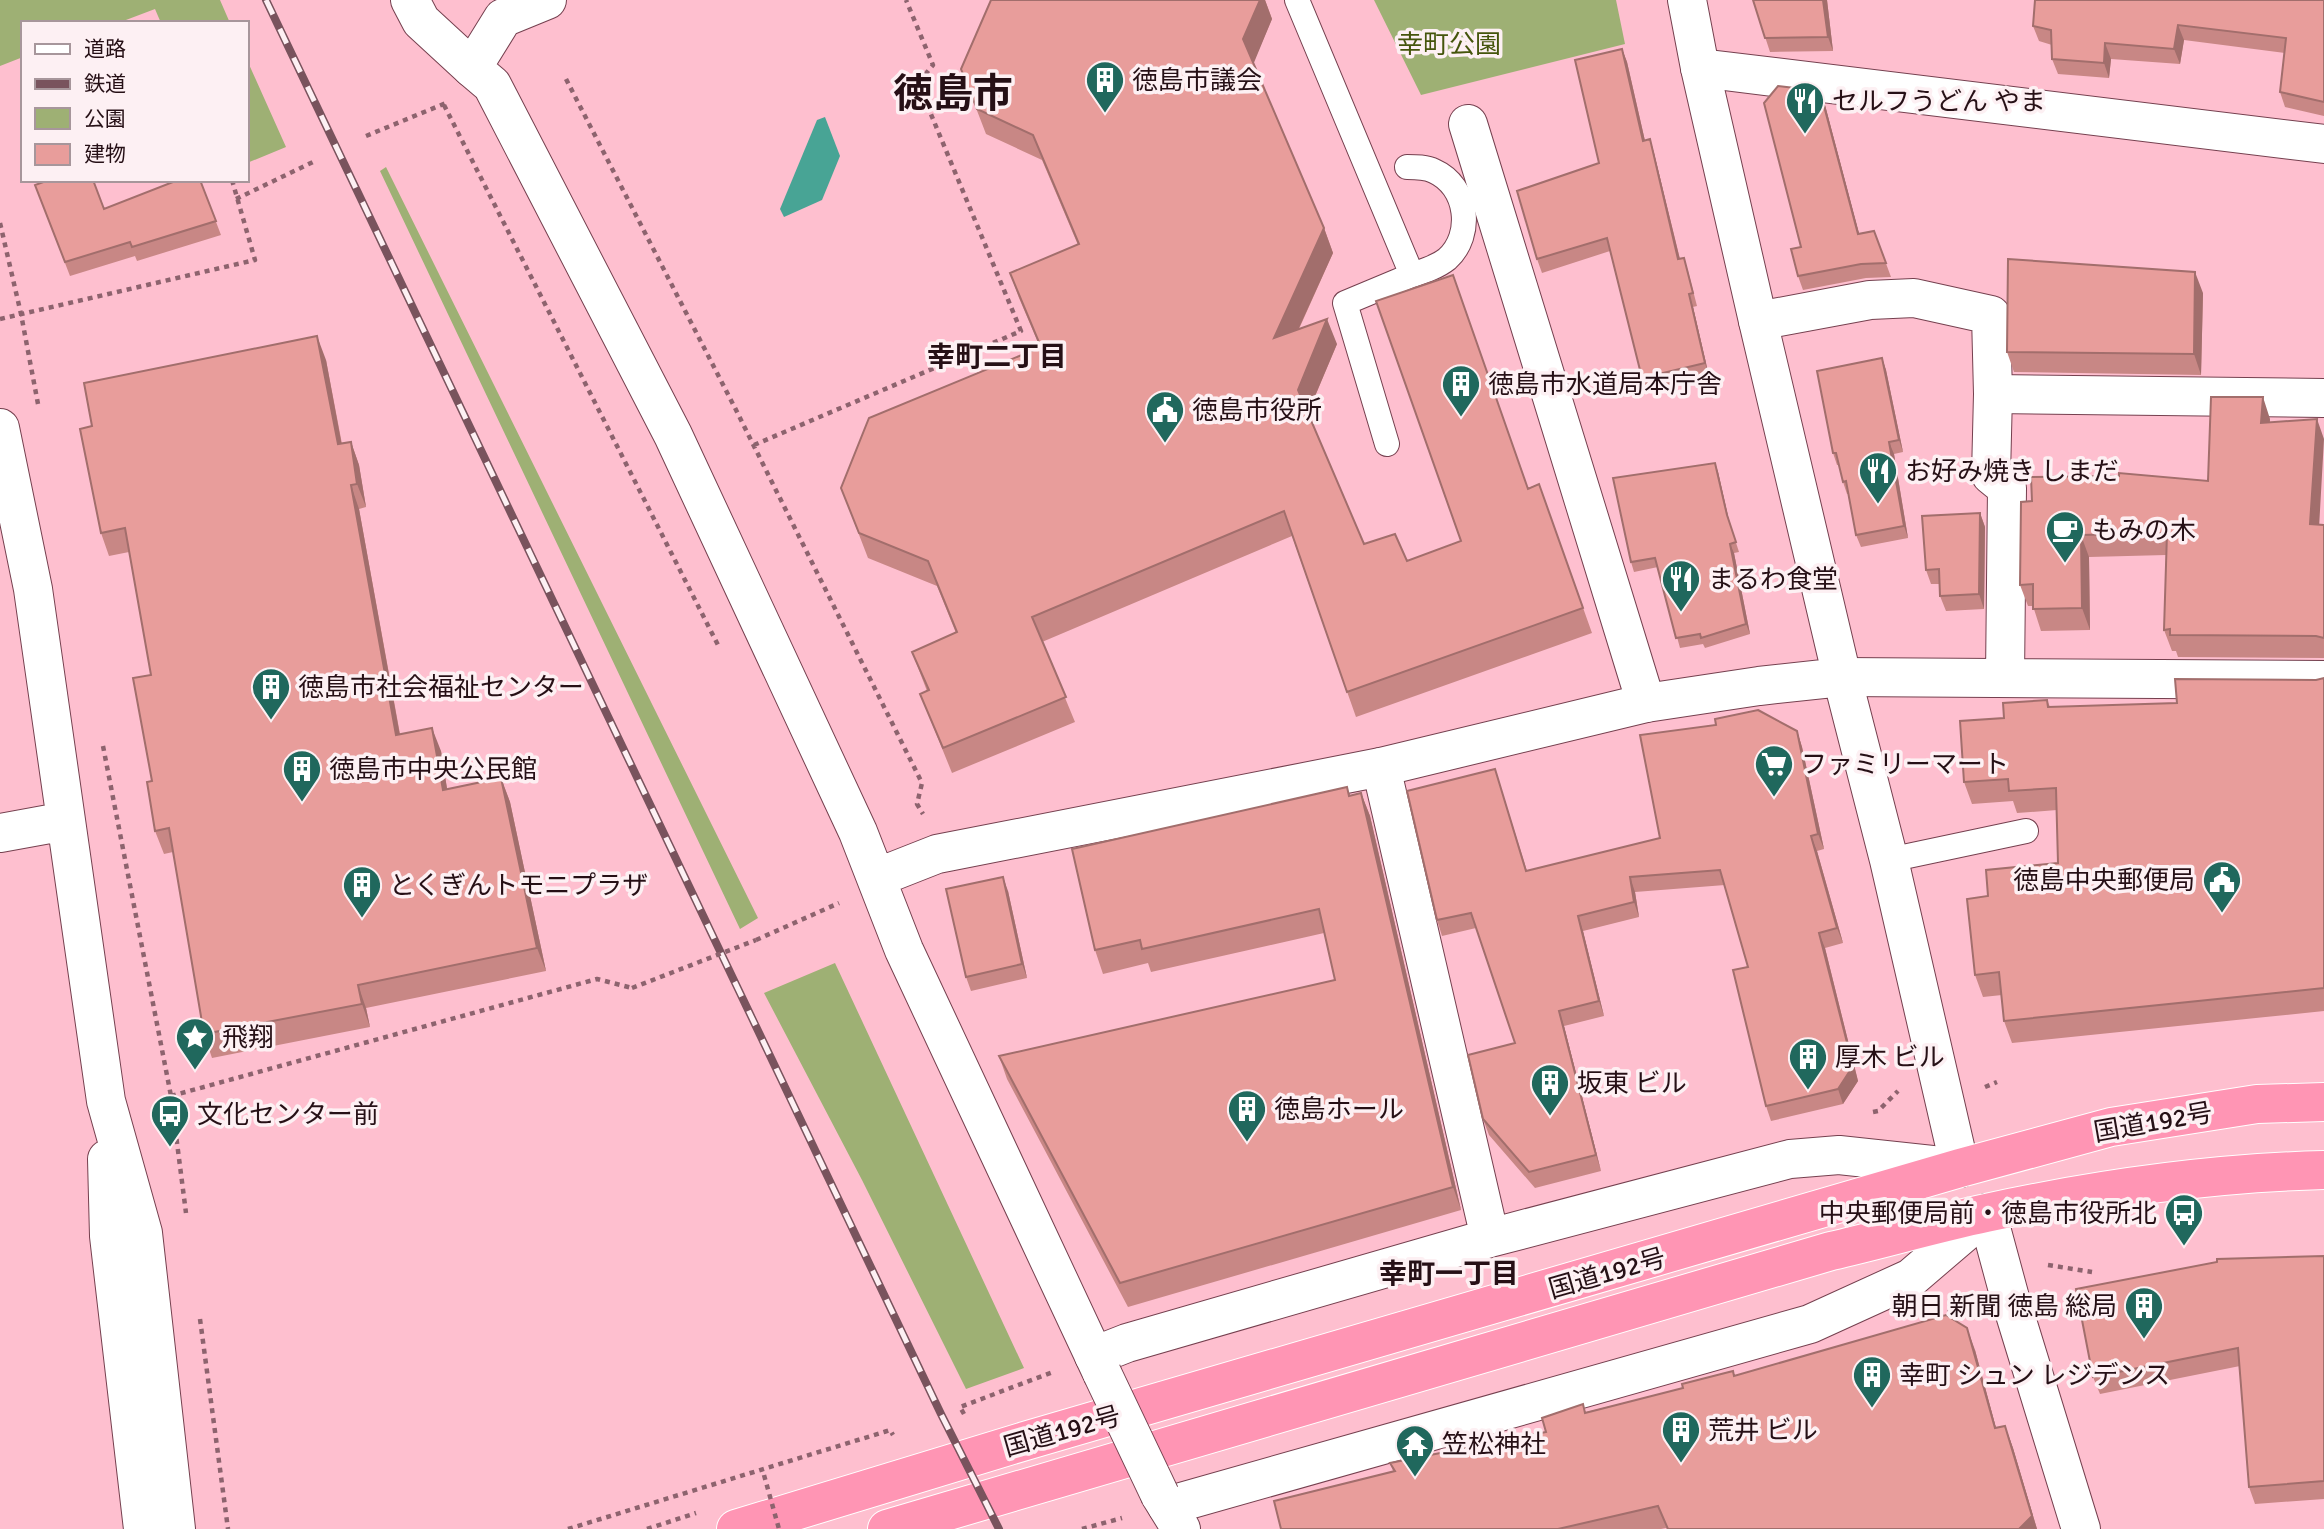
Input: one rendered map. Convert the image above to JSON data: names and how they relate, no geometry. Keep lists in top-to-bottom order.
{
  "streets": {
    "highway": ["国道192号"]
  },
  "districts": ["徳島市", "幸町二丁目", "幸町一丁目"],
  "parks": ["幸町公園"],
  "places": {
    "building": [
      "徳島市議会",
      "徳島市水道局本庁舎",
      "徳島市社会福祉センター",
      "徳島市中央公民館",
      "とくぎんトモニプラザ",
      "厚木 ビル",
      "坂東 ビル",
      "徳島ホール",
      "朝日 新聞 徳島 総局",
      "幸町 シュン レジデンス",
      "荒井 ビル"
    ],
    "restaurant": ["セルフうどん やま", "お好み焼き しまだ", "まるわ食堂"],
    "public building": ["徳島市役所", "徳島中央郵便局"],
    "cafe": ["もみの木"],
    "supermarket": ["ファミリーマート"],
    "place": ["飛翔"],
    "bus stop": ["文化センター前", "中央郵便局前・徳島市役所北"],
    "temple": ["笠松神社"]
  },
  "legend": [
    "道路",
    "鉄道",
    "公園",
    "建物"
  ]
}
